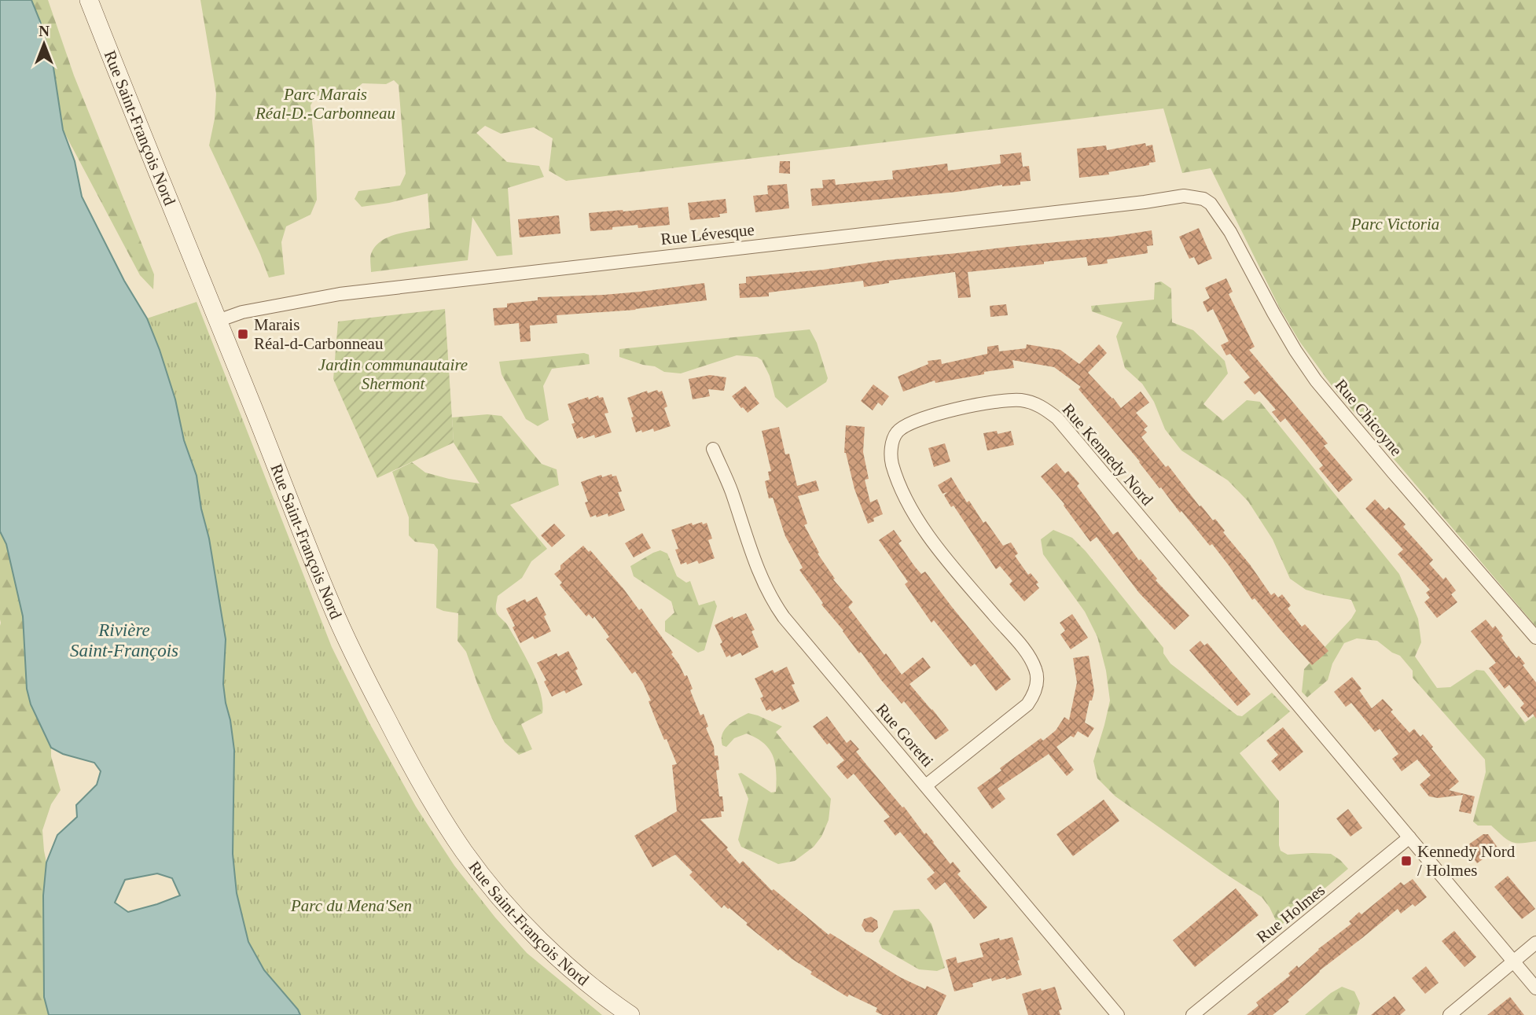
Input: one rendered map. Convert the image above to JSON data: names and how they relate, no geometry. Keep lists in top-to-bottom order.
{
  "streets": {
    "street": [
      "Rue Saint-François Nord",
      "Rue Lévesque",
      "Rue Chicoyne",
      "Rue Kennedy Nord",
      "Rue Goretti",
      "Rue Holmes"
    ]
  },
  "crossings": [
    ["Rue Saint-François Nord", "Rue Lévesque"],
    ["Rue Lévesque", "Rue Chicoyne"],
    ["Rue Kennedy Nord", "Rue Goretti"],
    ["Rue Kennedy Nord", "Rue Holmes"]
  ],
  "water": ["Rivière Saint-François"],
  "parks": [
    "Parc Marais Réal-D.-Carbonneau",
    "Parc Victoria",
    "Jardin communautaire Shermont",
    "Parc du Mena'Sen"
  ],
  "places": {
    "transit": ["Marais Réal-d-Carbonneau", "Kennedy Nord / Holmes"]
  },
  "north": "top"
}
